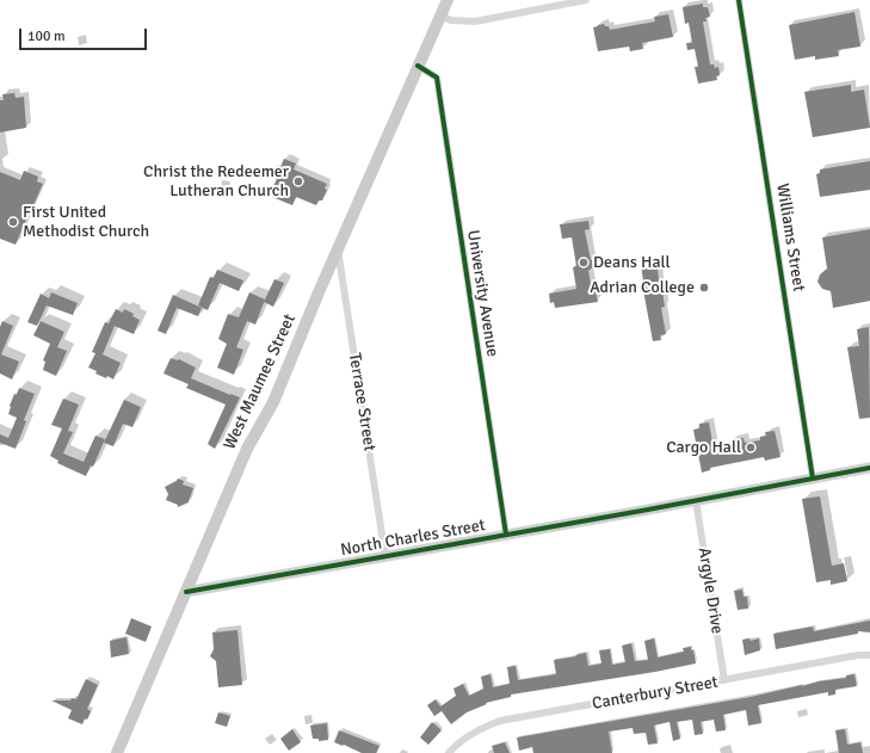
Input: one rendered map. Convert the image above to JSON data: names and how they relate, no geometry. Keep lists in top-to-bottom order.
{
  "streets": {
    "main road": ["West Maumee Street"],
    "street": [
      "Williams Street",
      "University Avenue",
      "Terrace Street",
      "North Charles Street",
      "Argyle Drive",
      "Canterbury Street"
    ]
  },
  "crossings": [
    ["Williams Street", "North Charles Street"],
    ["University Avenue", "West Maumee Street"],
    ["University Avenue", "North Charles Street"],
    ["West Maumee Street", "Terrace Street"],
    ["West Maumee Street", "North Charles Street"],
    ["Terrace Street", "North Charles Street"],
    ["North Charles Street", "Argyle Drive"],
    ["Argyle Drive", "Canterbury Street"]
  ],
  "places": [
    "Christ the Redeemer Lutheran Church",
    "First United Methodist Church",
    "Deans Hall",
    "Adrian College",
    "Cargo Hall"
  ],
  "scale_bar": "100 m"
}
